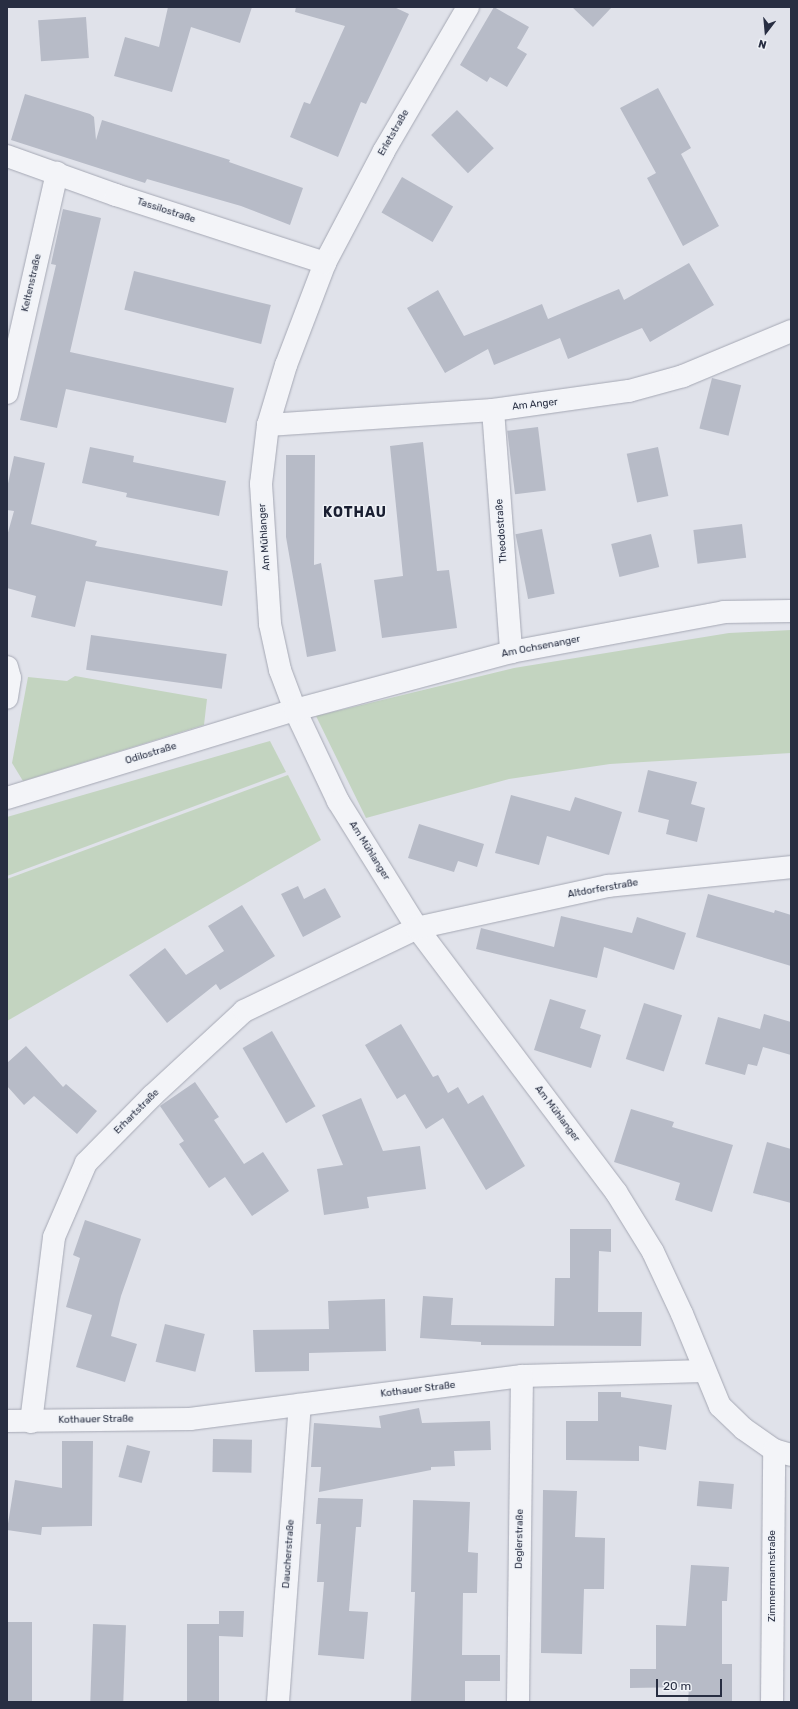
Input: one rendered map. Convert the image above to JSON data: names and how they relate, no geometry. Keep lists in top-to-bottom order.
{
  "streets": {
    "street": [
      "Erletstraße",
      "Tassilostraße",
      "Keltenstraße",
      "Am Anger",
      "Theodostraße",
      "Am Mühlanger",
      "Am Ochsenanger",
      "Odilostraße",
      "Altdorferstraße",
      "Erhartstraße",
      "Kothauer Straße",
      "Deglerstraße",
      "Daucherstraße",
      "Zimmermannstraße"
    ]
  },
  "crossings": [
    ["Erletstraße", "Tassilostraße"],
    ["Erletstraße", "Am Mühlanger"],
    ["Tassilostraße", "Keltenstraße"],
    ["Tassilostraße", "Am Mühlanger"],
    ["Am Anger", "Theodostraße"],
    ["Am Anger", "Am Mühlanger"],
    ["Theodostraße", "Am Ochsenanger"],
    ["Am Mühlanger", "Am Ochsenanger"],
    ["Am Mühlanger", "Odilostraße"],
    ["Am Mühlanger", "Altdorferstraße"],
    ["Am Mühlanger", "Erhartstraße"],
    ["Am Mühlanger", "Kothauer Straße"],
    ["Am Ochsenanger", "Odilostraße"],
    ["Altdorferstraße", "Erhartstraße"],
    ["Erhartstraße", "Kothauer Straße"],
    ["Kothauer Straße", "Deglerstraße"],
    ["Kothauer Straße", "Daucherstraße"]
  ],
  "districts": ["KOTHAU"],
  "scale_bar": "20 m",
  "north": "bottom"
}
